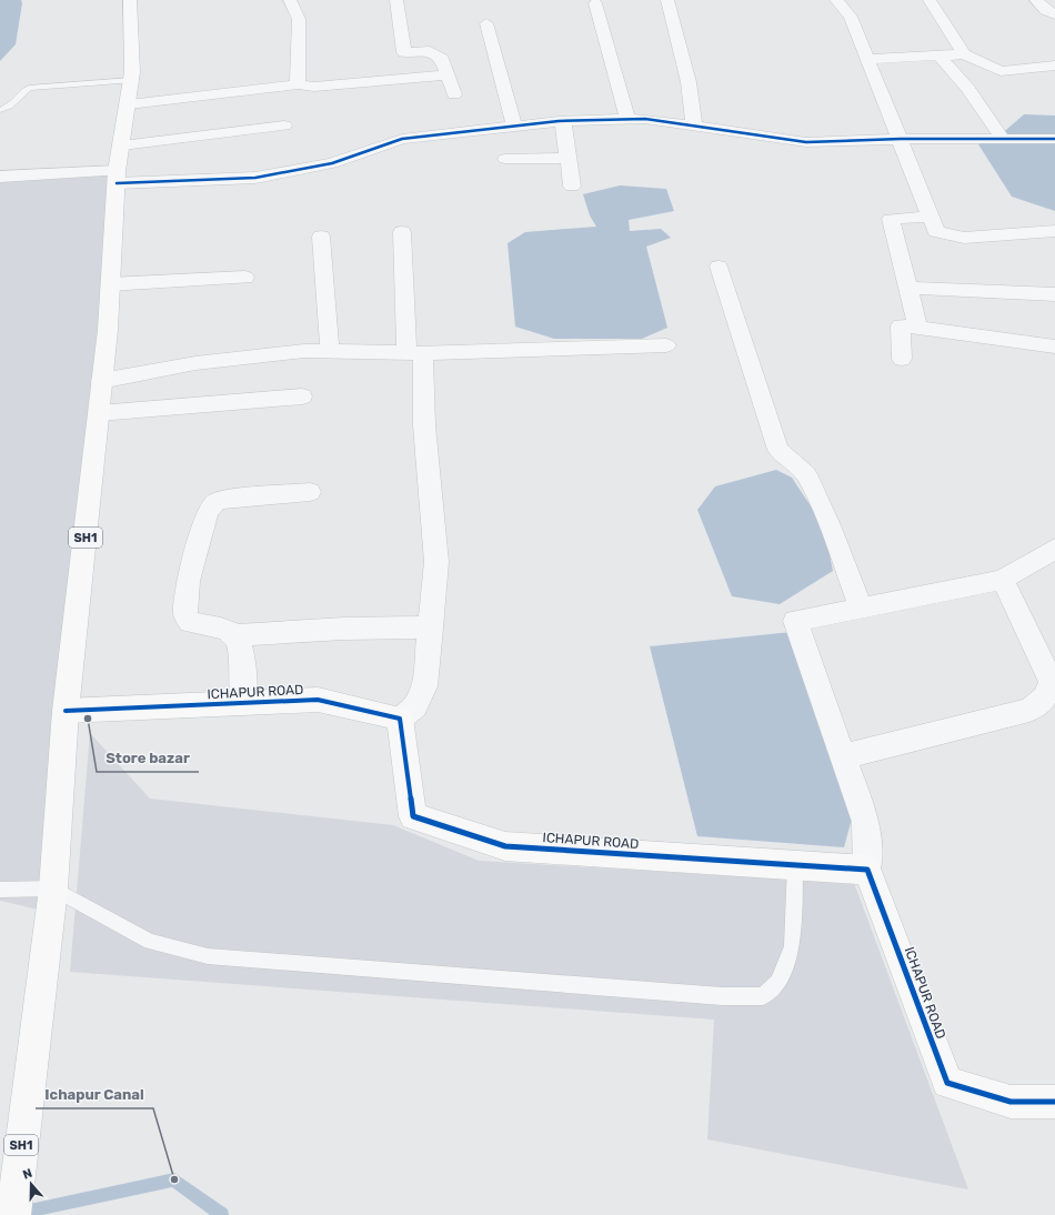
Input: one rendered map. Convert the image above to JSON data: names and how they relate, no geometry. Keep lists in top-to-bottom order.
{
  "streets": {
    "main road": ["SH1", "ICHAPUR ROAD"]
  },
  "crossings": [
    ["SH1", "ICHAPUR ROAD"]
  ],
  "places": ["Store bazar", "Ichapur Canal"],
  "north": "top"
}
